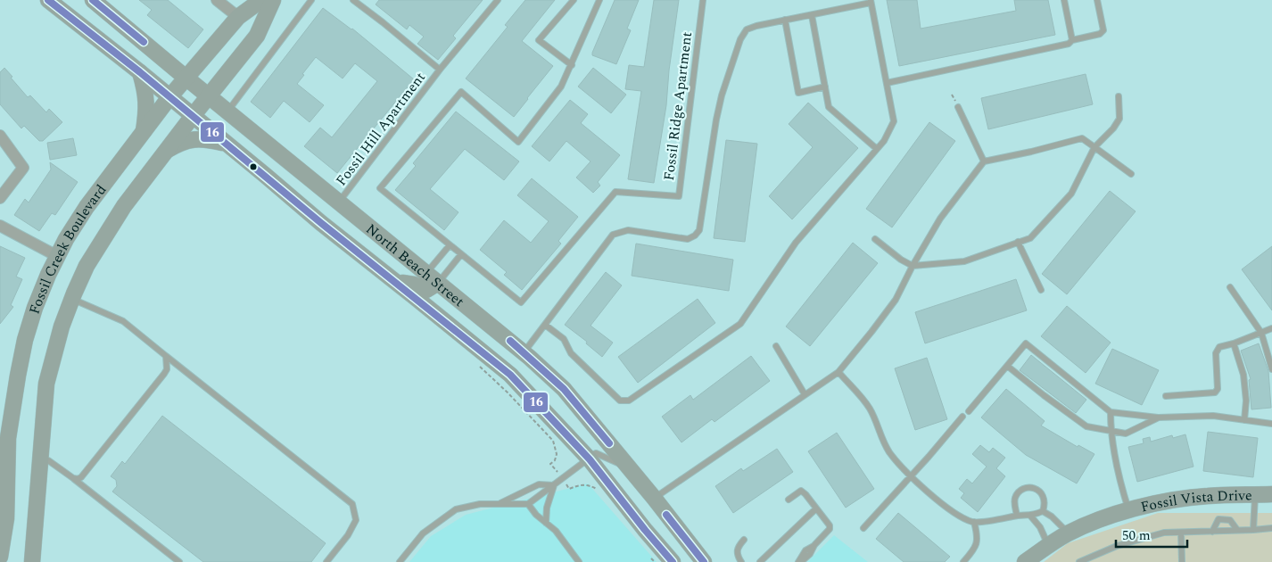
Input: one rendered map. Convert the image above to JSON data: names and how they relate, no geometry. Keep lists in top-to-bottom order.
{
  "streets": {
    "main road": ["Fossil Creek Boulevard", "North Beach Street", "Fossil Vista Drive"],
    "lane": ["Fossil Ridge Apartment", "Fossil Hill Apartment"]
  },
  "crossings": [
    ["Fossil Hill Apartment", "North Beach Street"],
    ["Fossil Creek Boulevard", "North Beach Street"]
  ],
  "lines": ["transit line 16"],
  "scale_bar": "50 m"
}
